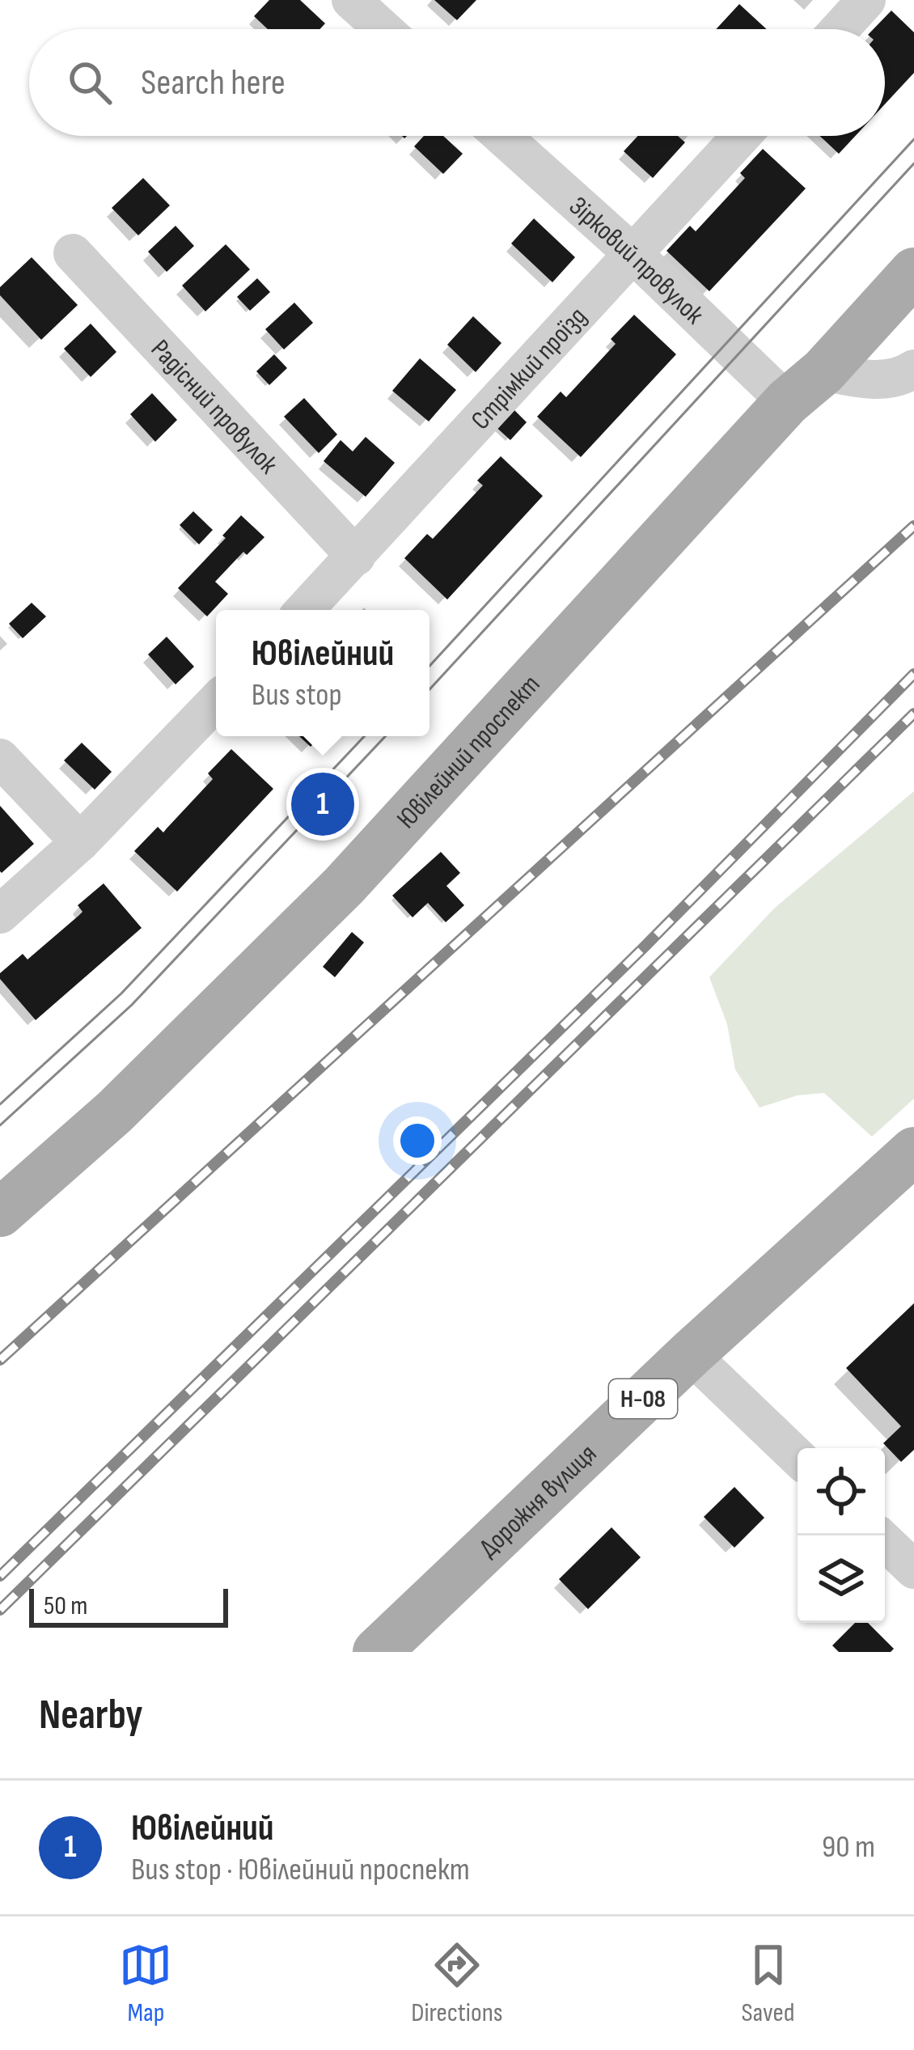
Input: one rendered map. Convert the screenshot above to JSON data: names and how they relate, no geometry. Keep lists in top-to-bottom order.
{
  "streets": {
    "main road": ["Ювілейний проспект", "Н-08", "Дорожня вулиця"],
    "street": ["Зірковий провулок", "Стрімкий проїзд", "Радісний провулок"]
  },
  "crossings": [
    ["Зірковий провулок", "Стрімкий проїзд"],
    ["Зірковий провулок", "Ювілейний проспект"],
    ["Стрімкий проїзд", "Радісний провулок"]
  ],
  "scale_bar": "50 m",
  "page": {
    "search": "Search here",
    "popup": ["Ювілейний", "Bus stop"],
    "pins": "1",
    "scale": "50 m",
    "heading": "Nearby",
    "list": [
      {
        "mark": "1",
        "name": "Ювілейний",
        "note": "Bus stop · Ювілейний проспект",
        "value": "90 m"
      }
    ],
    "nav": ["Map", "Directions", "Saved"]
  }
}
